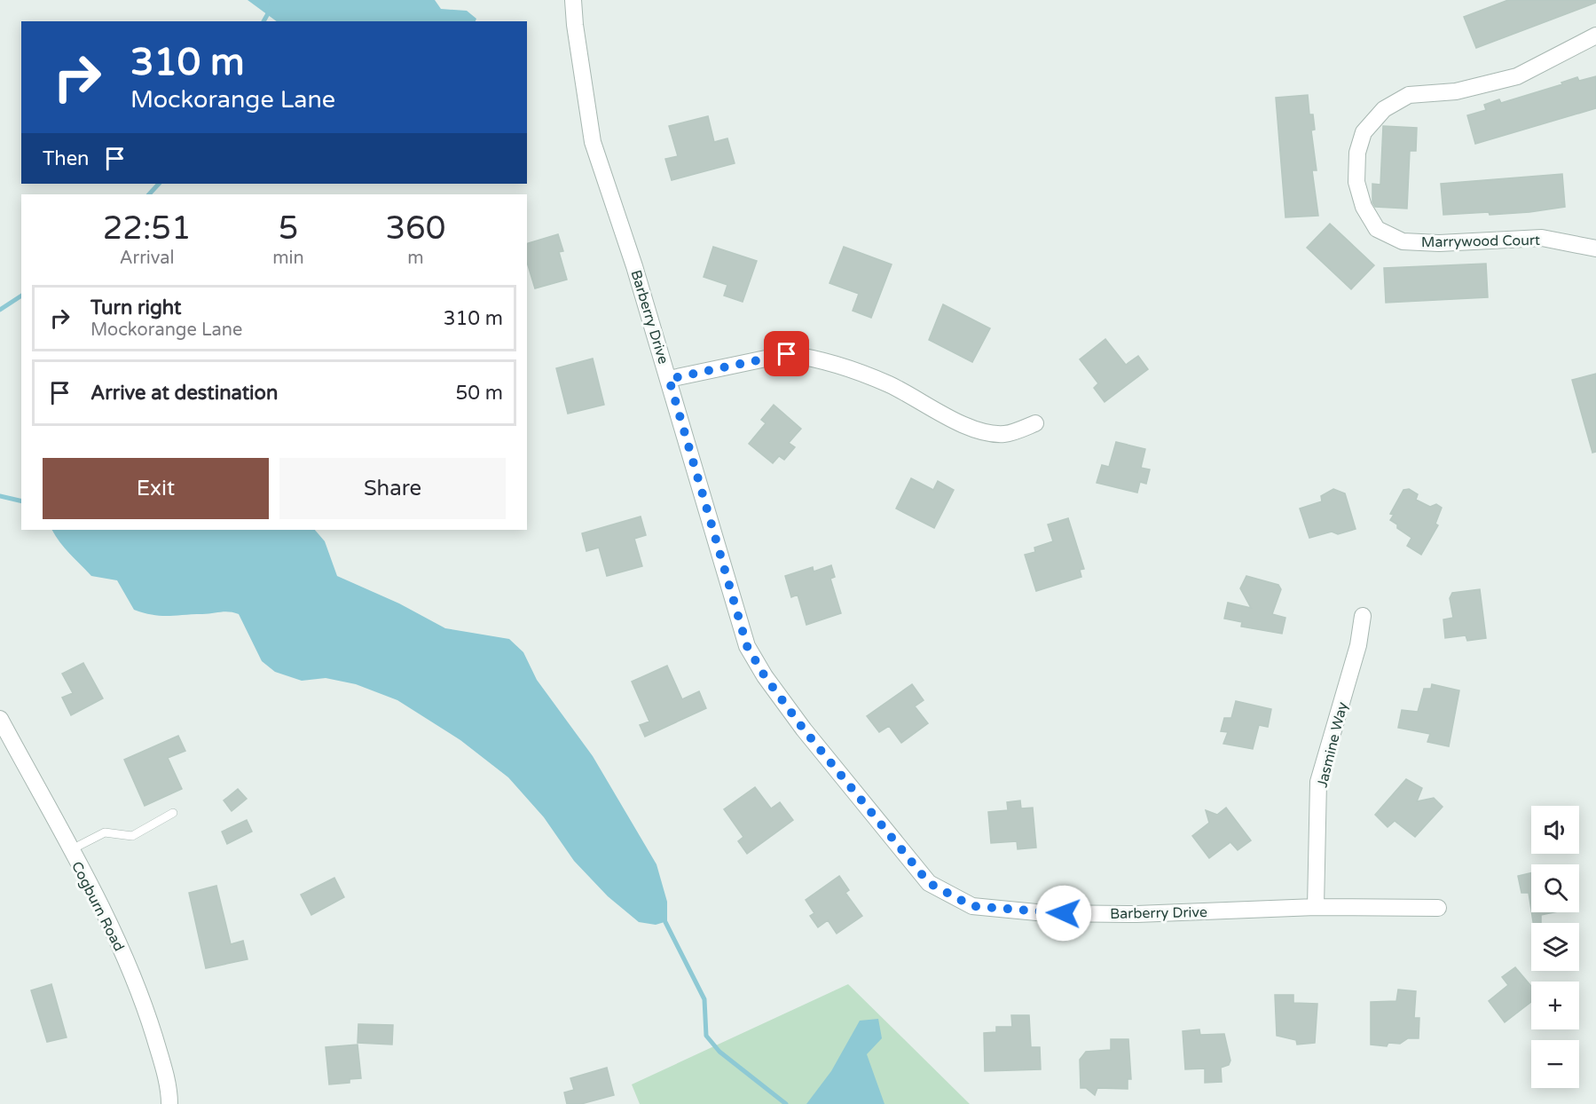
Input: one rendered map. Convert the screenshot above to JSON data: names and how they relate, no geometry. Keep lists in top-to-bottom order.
{
  "streets": {
    "street": [
      "Marrywood Court",
      "Barberry Drive",
      "Jasmine Way",
      "Cogburn Road"
    ]
  },
  "crossings": [
    ["Barberry Drive", "Jasmine Way"]
  ],
  "page": {
    "turn": ["310 m", "Mockorange Lane"],
    "then": "Then",
    "eta": [
      "22:51",
      "Arrival",
      "5",
      "min",
      "360",
      "m"
    ],
    "list": [
      {
        "name": "Turn right",
        "note": "Mockorange Lane",
        "value": "310 m"
      },
      {
        "name": "Arrive at destination",
        "value": "50 m"
      }
    ],
    "buttons": ["Exit", "Share"],
    "map_buttons": ["+", "−"]
  }
}
